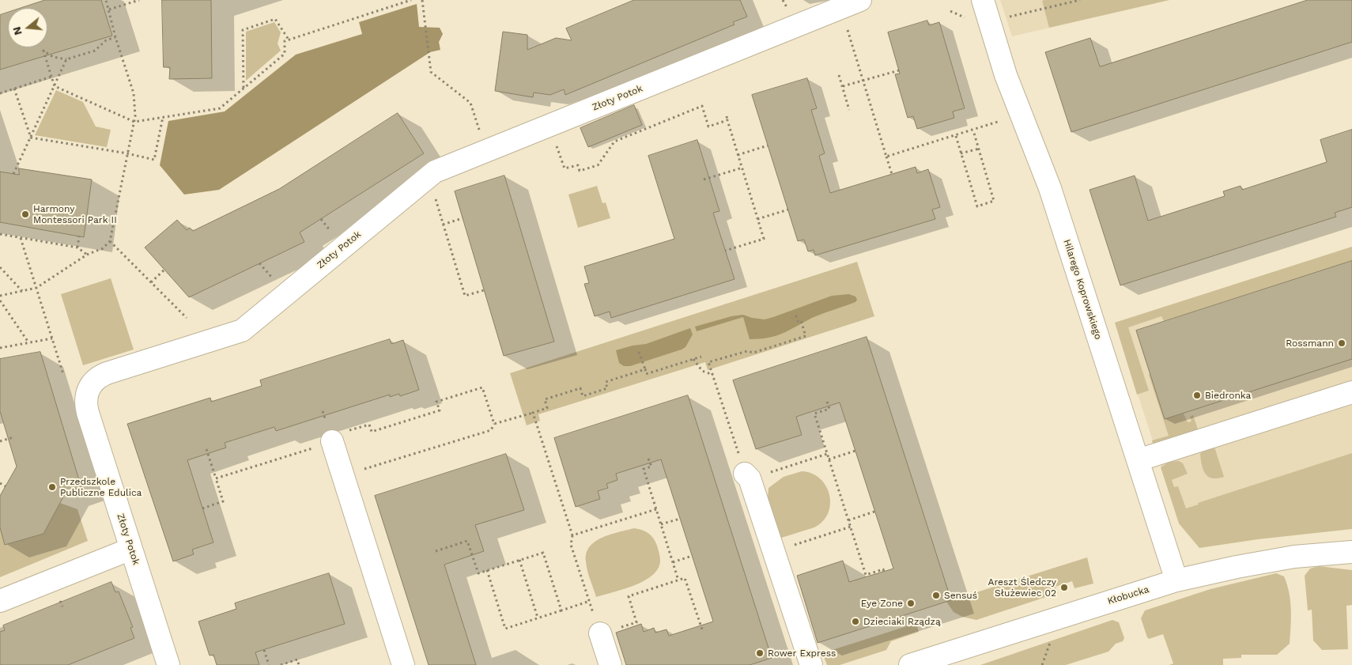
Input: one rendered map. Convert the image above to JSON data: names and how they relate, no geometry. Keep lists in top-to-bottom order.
{
  "streets": {
    "street": ["Złoty Potok", "Hilarego Koprowskiego", "Kłobucka"]
  },
  "crossings": [
    ["Hilarego Koprowskiego", "Kłobucka"]
  ],
  "places": [
    "Harmony Montessori Park II",
    "Rossmann",
    "Biedronka",
    "Przedszkole Publiczne Edulica",
    "Areszt Śledczy Służewiec 02",
    "Sensuś",
    "Eye Zone",
    "Dzieciaki Rządzą",
    "Rower Express"
  ],
  "north": "left"
}
